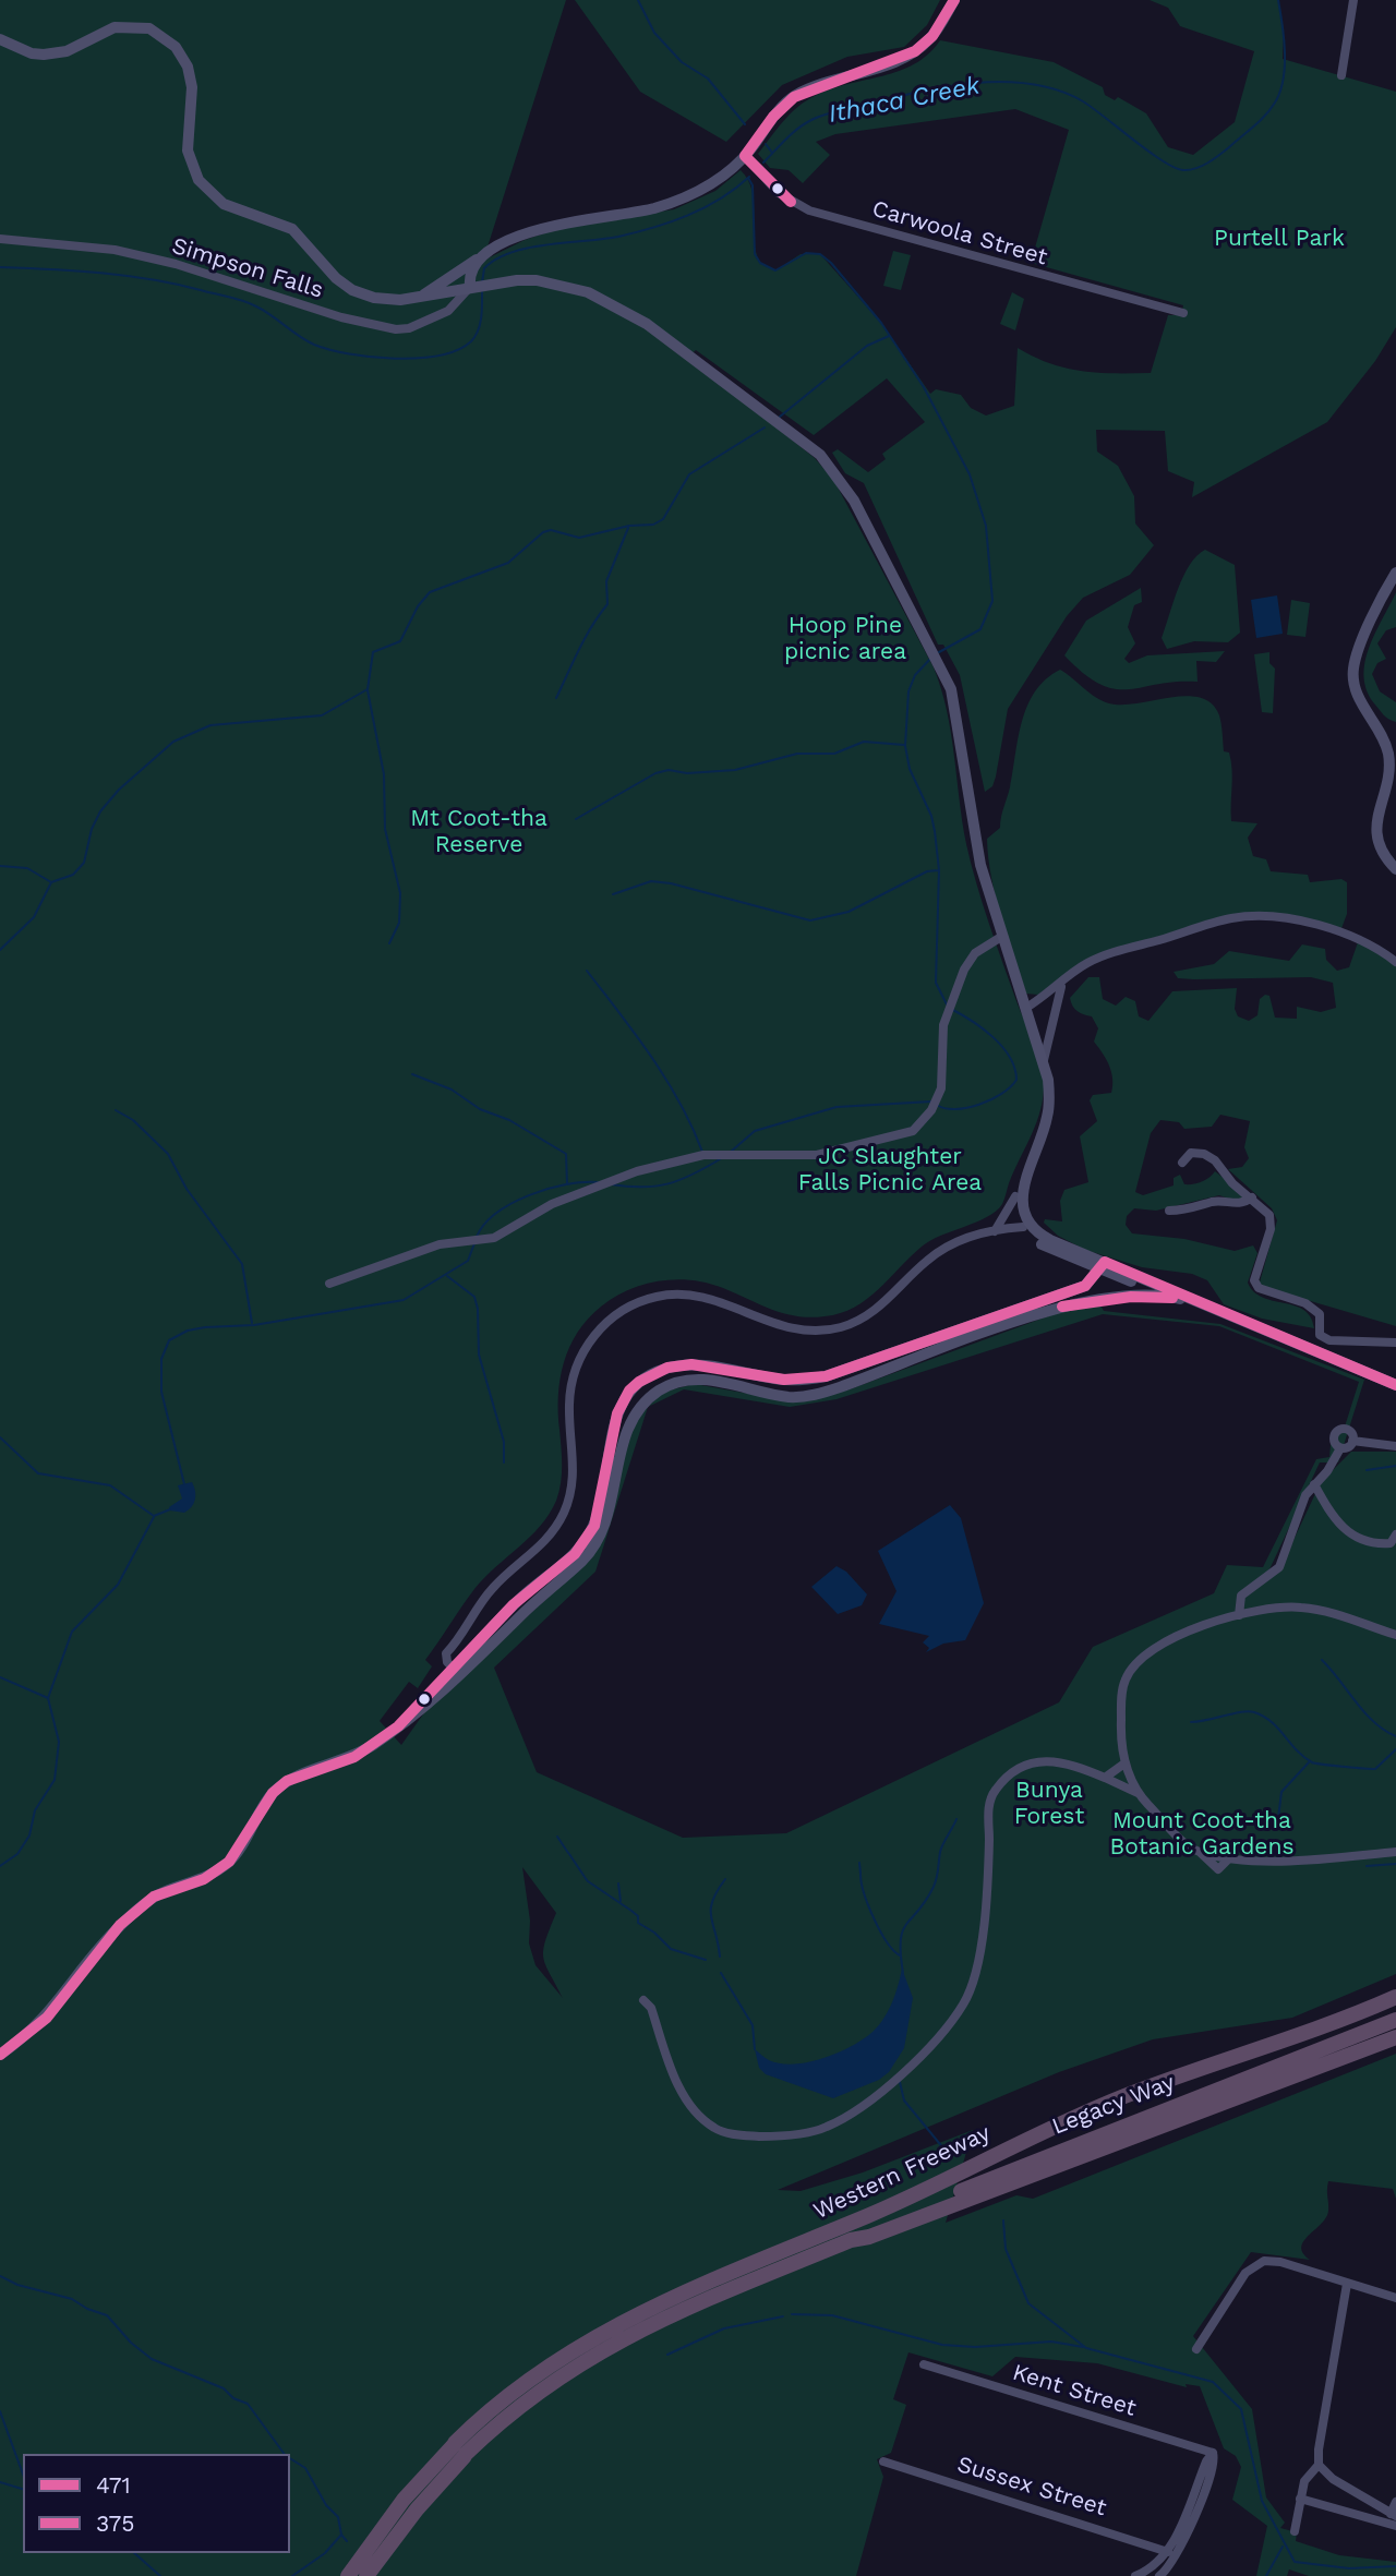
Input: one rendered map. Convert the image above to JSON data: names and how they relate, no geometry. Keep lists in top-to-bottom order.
{
  "streets": {
    "highway": ["Legacy Way", "Western Freeway"],
    "street": [
      "Carwoola Street",
      "Simpson Falls",
      "Kent Street",
      "Sussex Street"
    ]
  },
  "crossings": [
    ["Legacy Way", "Western Freeway"]
  ],
  "water": ["Ithaca Creek"],
  "parks": [
    "Purtell Park",
    "Hoop Pine picnic area",
    "Mt Coot-tha Reserve",
    "JC Slaughter Falls Picnic Area",
    "Bunya Forest",
    "Mount Coot-tha Botanic Gardens"
  ],
  "lines": ["transit line 375", "transit line 471"],
  "legend": ["471", "375"]
}
